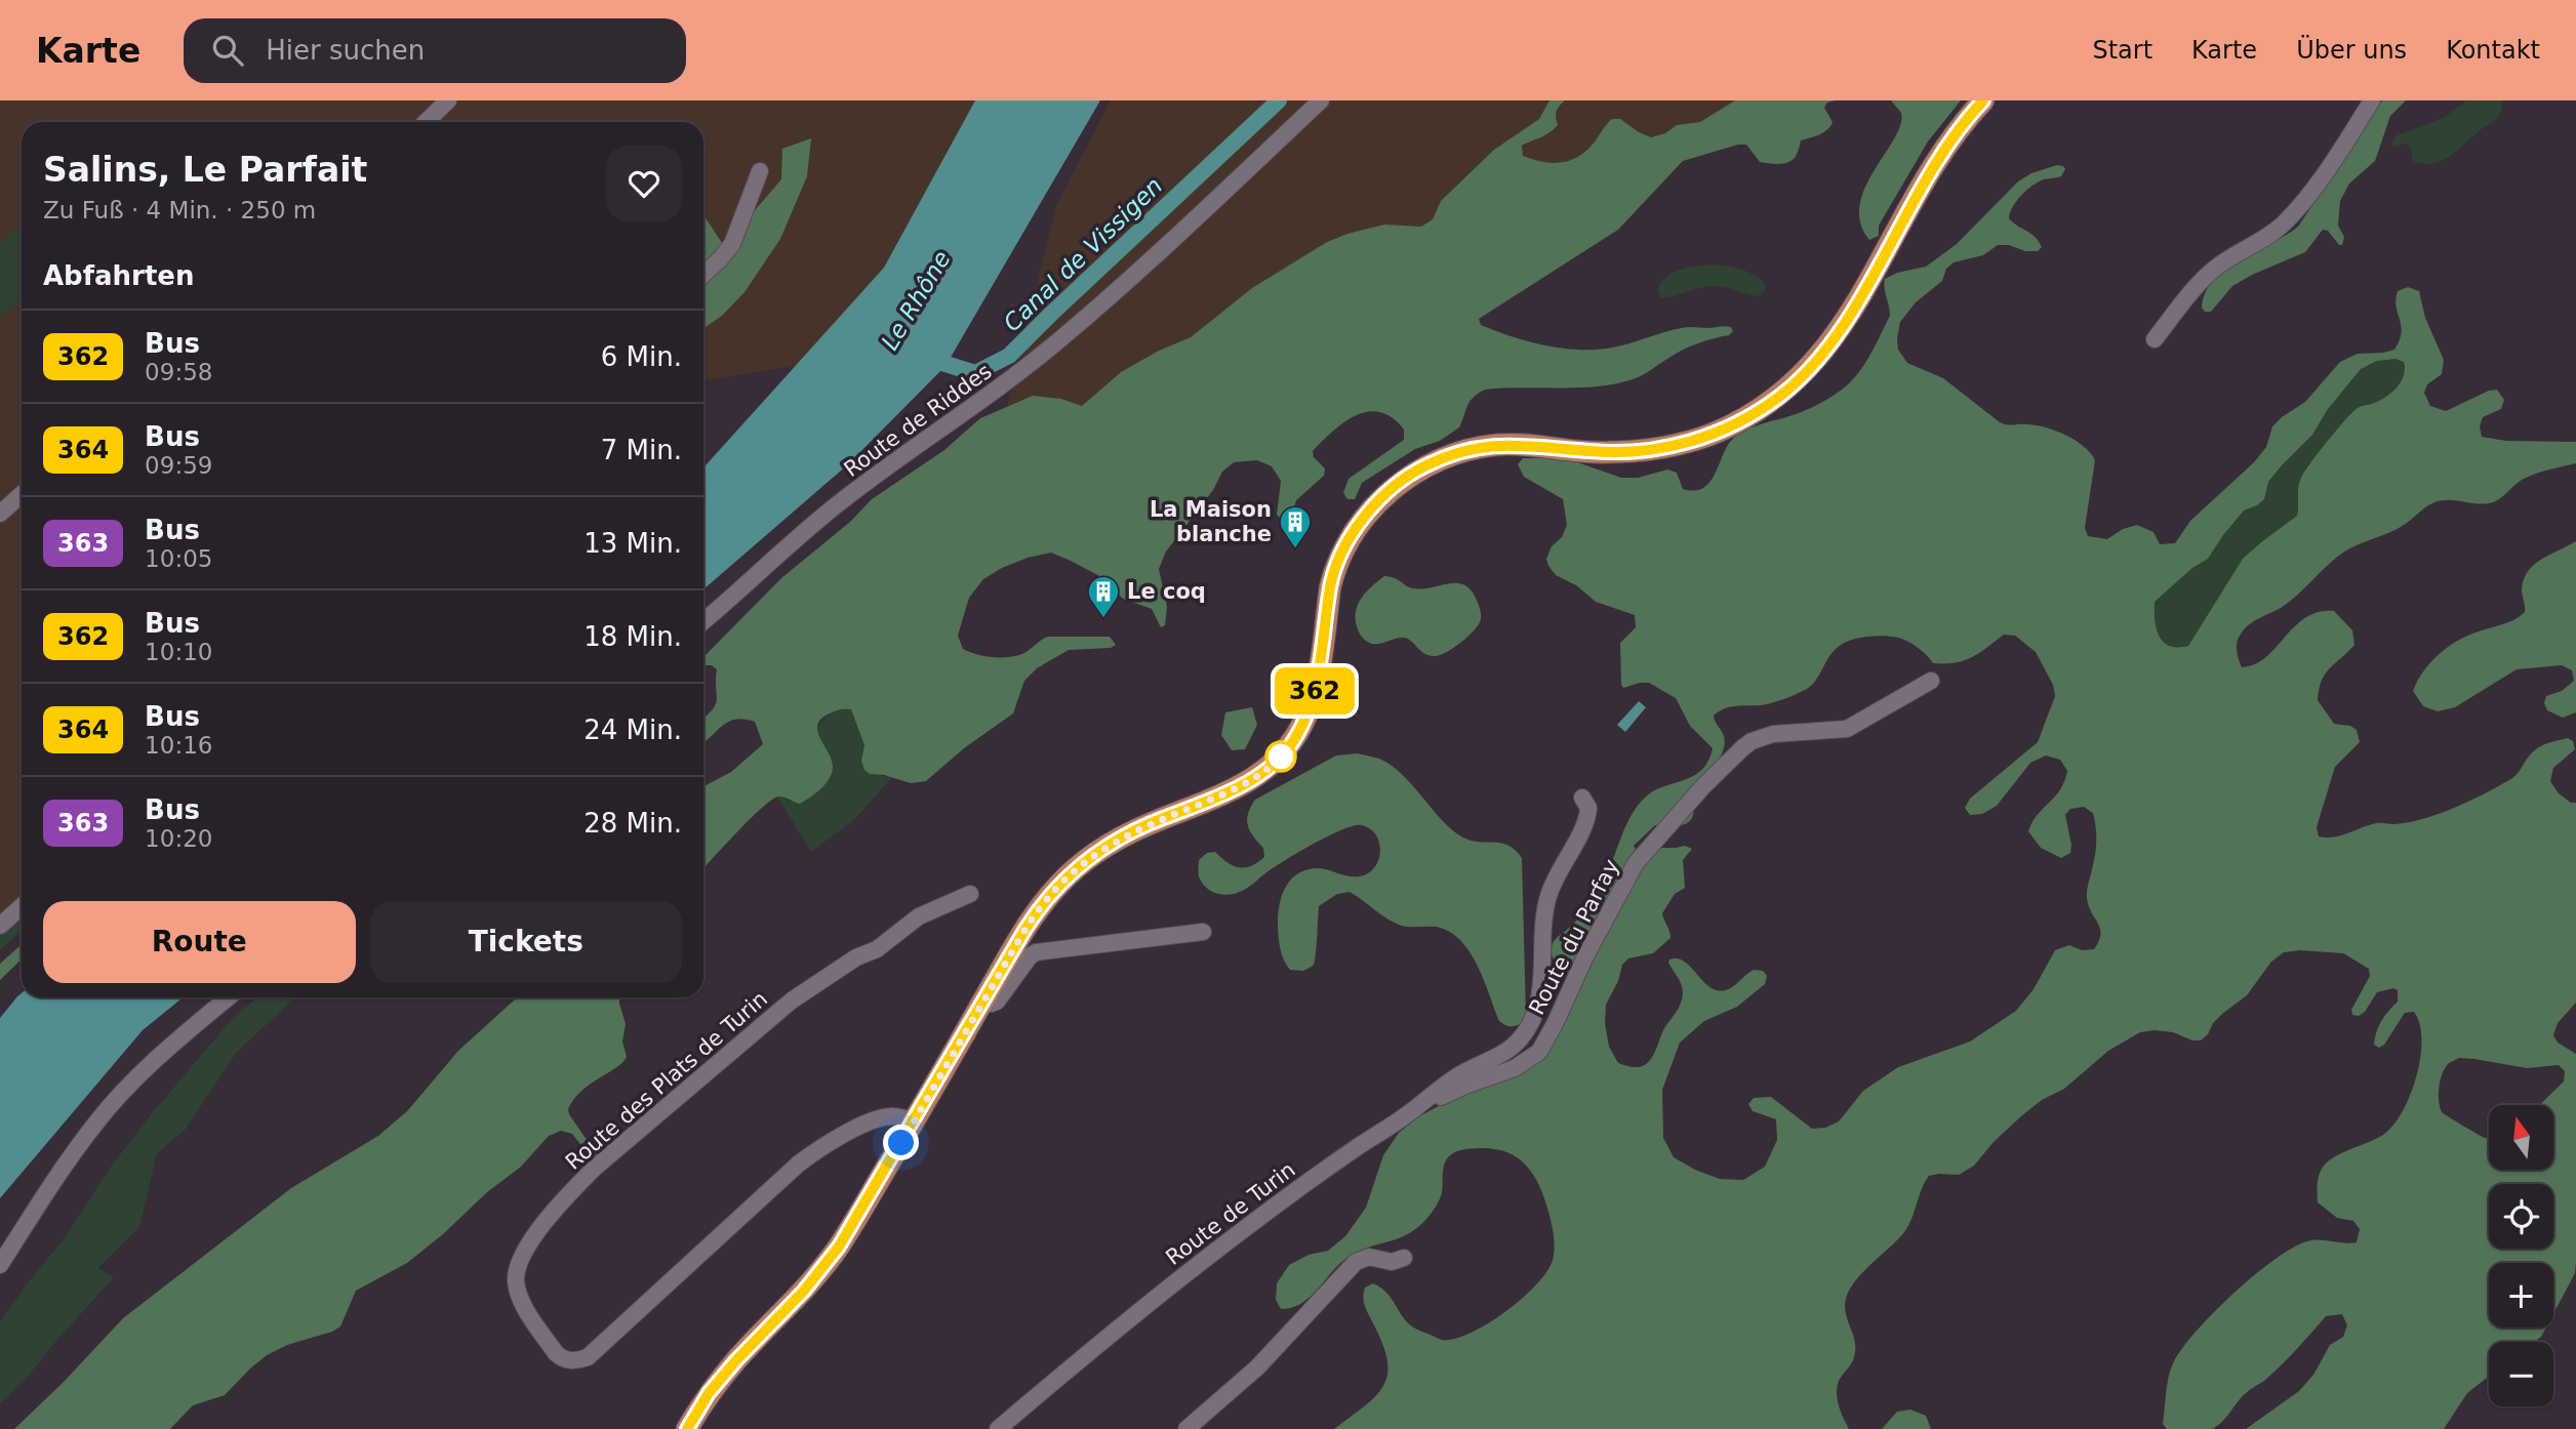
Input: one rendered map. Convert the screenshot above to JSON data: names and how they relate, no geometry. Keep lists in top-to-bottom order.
{
  "streets": {
    "street": [
      "Route de Riddes",
      "Route du Parfay",
      "Route des Plats de Turin",
      "Route de Turin"
    ]
  },
  "crossings": [
    ["Route du Parfay", "Route de Turin"]
  ],
  "water": ["Canal de Vissigen", "Le Rhône"],
  "places": {
    "building": ["La Maison blanche", "Le coq"]
  },
  "lines": ["bus line 362"],
  "north": "top",
  "page": {
    "header": "Karte",
    "search": "Hier suchen",
    "nav": [
      "Start",
      "Karte",
      "Über uns",
      "Kontakt"
    ],
    "on_map": "362",
    "heading": [
      ["Salins, Le Parfait", "Zu Fuß · 4 Min. · 250 m"],
      "Abfahrten"
    ],
    "list": [
      {
        "mark": "362",
        "name": "Bus",
        "note": "09:58",
        "value": "6 Min."
      },
      {
        "mark": "364",
        "name": "Bus",
        "note": "09:59",
        "value": "7 Min."
      },
      {
        "mark": "363",
        "name": "Bus",
        "note": "10:05",
        "value": "13 Min."
      },
      {
        "mark": "362",
        "name": "Bus",
        "note": "10:10",
        "value": "18 Min."
      },
      {
        "mark": "364",
        "name": "Bus",
        "note": "10:16",
        "value": "24 Min."
      },
      {
        "mark": "363",
        "name": "Bus",
        "note": "10:20",
        "value": "28 Min."
      }
    ],
    "buttons": ["Route", "Tickets"],
    "map_buttons": ["+", "−"]
  }
}
